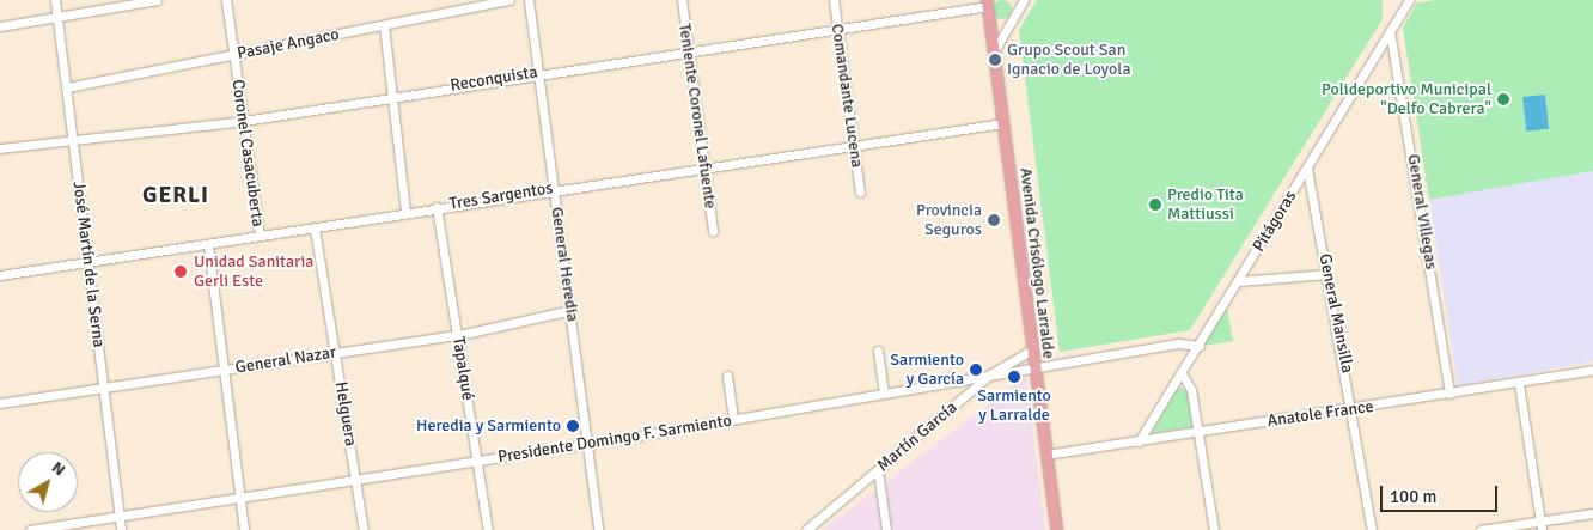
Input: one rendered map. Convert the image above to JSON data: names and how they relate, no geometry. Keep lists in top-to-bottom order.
{
  "streets": {
    "main road": ["Avenida Crisólogo Larralde"],
    "street": [
      "Pasaje Angaco",
      "Reconquista",
      "Comandante Lucena",
      "Teniente Coronel Lafuente",
      "Coronel Casacuberta",
      "Tres Sargentos",
      "General Villegas",
      "Pitágoras",
      "José Martín de la Serna",
      "General Heredia",
      "General Mansilla",
      "General Nazar",
      "Tapalqué",
      "Helguera",
      "Anatole France",
      "Martín García",
      "Presidente Domingo F. Sarmiento"
    ]
  },
  "crossings": [
    ["Pasaje Angaco", "Coronel Casacuberta"],
    ["Pasaje Angaco", "José Martín de la Serna"],
    ["Reconquista", "Comandante Lucena"],
    ["Reconquista", "Teniente Coronel Lafuente"],
    ["Reconquista", "Coronel Casacuberta"],
    ["Reconquista", "Avenida Crisólogo Larralde"],
    ["Reconquista", "José Martín de la Serna"],
    ["Reconquista", "General Heredia"],
    ["Comandante Lucena", "Tres Sargentos"],
    ["Teniente Coronel Lafuente", "Tres Sargentos"],
    ["Coronel Casacuberta", "Tres Sargentos"],
    ["Tres Sargentos", "Avenida Crisólogo Larralde"],
    ["Tres Sargentos", "José Martín de la Serna"],
    ["Tres Sargentos", "General Heredia"],
    ["Tres Sargentos", "Tapalqué"],
    ["Tres Sargentos", "Helguera"],
    ["General Villegas", "Pitágoras"],
    ["General Villegas", "Anatole France"],
    ["Pitágoras", "General Mansilla"],
    ["Pitágoras", "Anatole France"],
    ["Pitágoras", "Presidente Domingo F. Sarmiento"],
    ["Avenida Crisólogo Larralde", "Anatole France"],
    ["Avenida Crisólogo Larralde", "Martín García"],
    ["Avenida Crisólogo Larralde", "Presidente Domingo F. Sarmiento"],
    ["José Martín de la Serna", "General Nazar"],
    ["José Martín de la Serna", "Presidente Domingo F. Sarmiento"],
    ["General Heredia", "General Nazar"],
    ["General Heredia", "Presidente Domingo F. Sarmiento"],
    ["General Mansilla", "Anatole France"],
    ["General Nazar", "Tapalqué"],
    ["General Nazar", "Helguera"],
    ["Tapalqué", "Presidente Domingo F. Sarmiento"],
    ["Helguera", "Presidente Domingo F. Sarmiento"],
    ["Martín García", "Presidente Domingo F. Sarmiento"]
  ],
  "districts": ["GERLI"],
  "places": [
    "Grupo Scout San Ignacio de Loyola",
    "Polideportivo Municipal \"Delfo Cabrera\"",
    "Predio Tita Mattiussi",
    "Provincia Seguros",
    "Unidad Sanitaria Gerli Este",
    "Sarmiento y García",
    "Sarmiento y Larralde",
    "Heredia y Sarmiento"
  ],
  "scale_bar": "100 m",
  "north": "top right"
}
